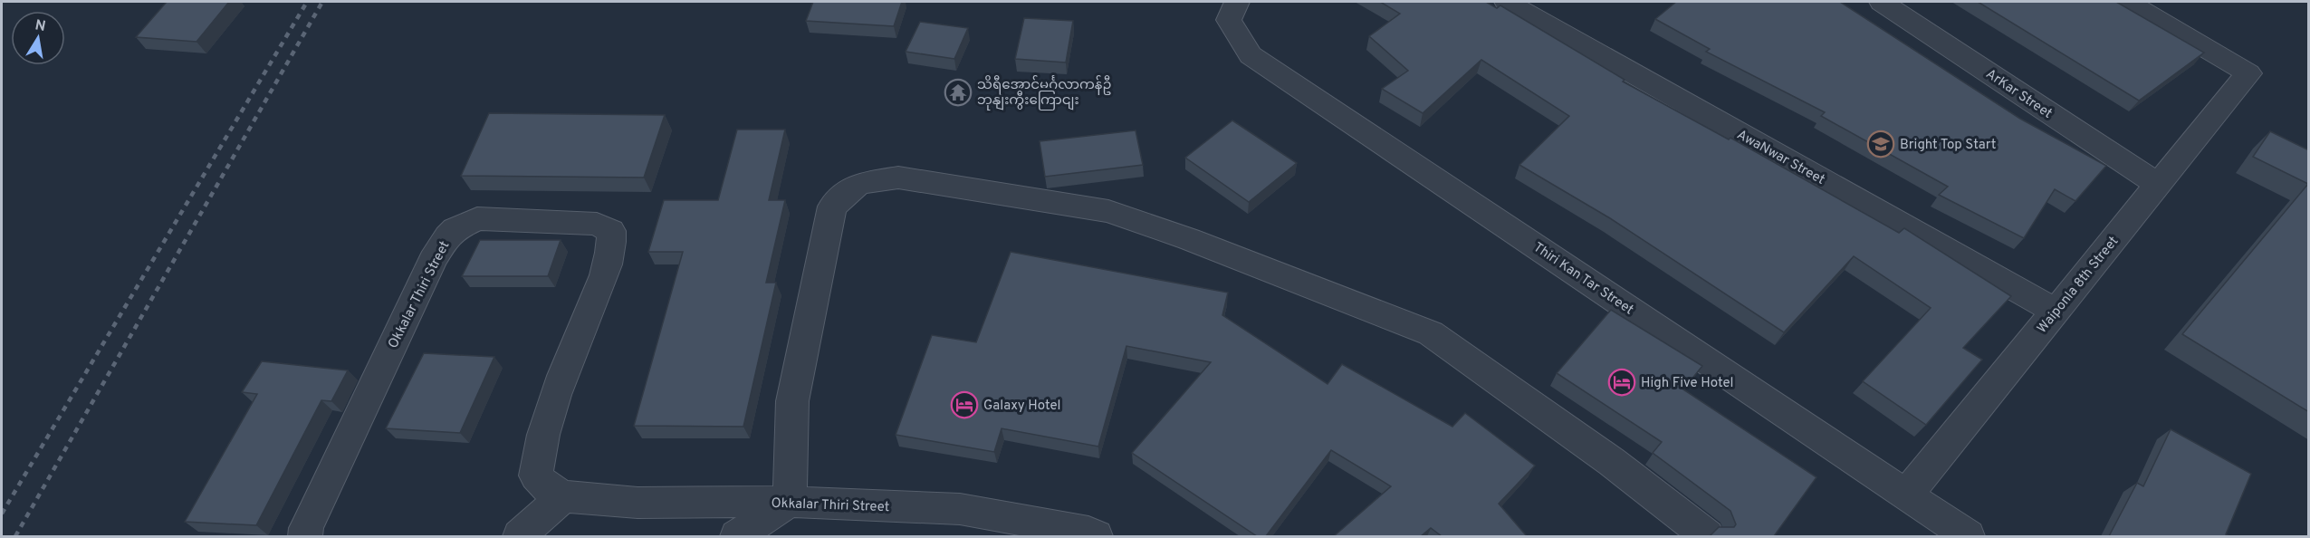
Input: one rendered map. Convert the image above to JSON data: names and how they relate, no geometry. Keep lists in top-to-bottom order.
{
  "streets": {
    "street": [
      "ArKar Street",
      "AwaNwar Street",
      "Thiri Kan Tar Street",
      "Waiponla 8th Street",
      "Okkalar Thiri Street"
    ]
  },
  "crossings": [
    ["ArKar Street", "Waiponla 8th Street"],
    ["AwaNwar Street", "Waiponla 8th Street"],
    ["Thiri Kan Tar Street", "Waiponla 8th Street"]
  ],
  "places": {
    "temple": ["သိရီအောင်မင်္ဂလာကန်ဦ ဘုနျးကွီးကြောငျး"],
    "school or university": ["Bright Top Start"],
    "hotel": ["High Five Hotel", "Galaxy Hotel"]
  },
  "north": "top"
}
